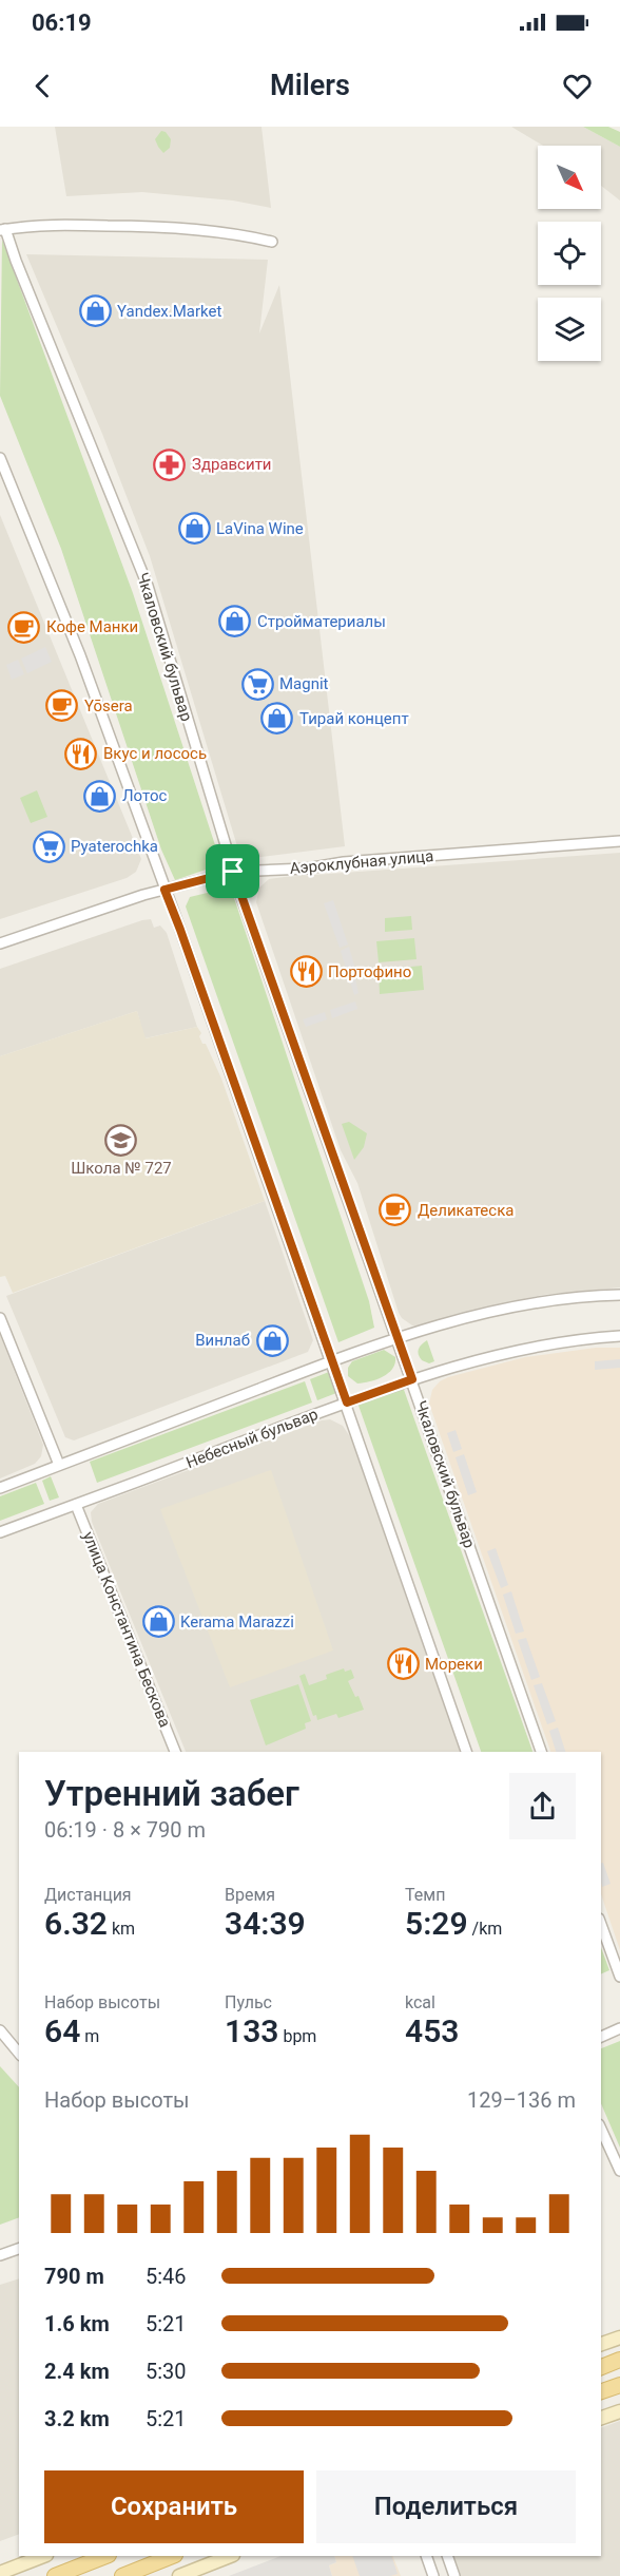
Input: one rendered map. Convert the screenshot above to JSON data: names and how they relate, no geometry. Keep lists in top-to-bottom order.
{
  "streets": {
    "street": [
      "Чкаловский бульвар",
      "Аэроклубная улица",
      "Небесный бульвар",
      "улица Константина Бескова"
    ]
  },
  "crossings": [
    ["Чкаловский бульвар", "Аэроклубная улица"],
    ["Чкаловский бульвар", "Небесный бульвар"],
    ["Небесный бульвар", "улица Константина Бескова"]
  ],
  "places": {
    "shop": [
      "Yandex.Market",
      "LaVina Wine",
      "Стройматериалы",
      "Тирай концепт",
      "Лотос",
      "Винлаб",
      "Kerama Marazzi"
    ],
    "pharmacy": ["Здравсити"],
    "cafe": ["Кофе Манки", "Yōsera", "Деликатеска"],
    "supermarket": ["Magnit", "Pyaterochka"],
    "restaurant": ["Вкус и лосось", "Портофино", "Мореки"],
    "school or university": ["Школа № 727"]
  },
  "north": "bottom right",
  "page": {
    "status": "06:19",
    "header": "Milers",
    "heading": ["Утренний забег", "06:19 · 8 × 790 m"],
    "stats": [
      ["Дистанция", "6.32 km"],
      ["Время", "34:39"],
      ["Темп", "5:29 /km"],
      ["Набор высоты", "64 m"],
      ["Пульс", "133 bpm"],
      ["kcal", "453"]
    ],
    "chart": ["Набор высоты", "129–136 m"],
    "list": [
      {
        "name": "790 m",
        "note": "5:46"
      },
      {
        "name": "1.6 km",
        "note": "5:21"
      },
      {
        "name": "2.4 km",
        "note": "5:30"
      },
      {
        "name": "3.2 km",
        "note": "5:21"
      }
    ],
    "buttons": ["Сохранить", "Поделиться"]
  }
}
